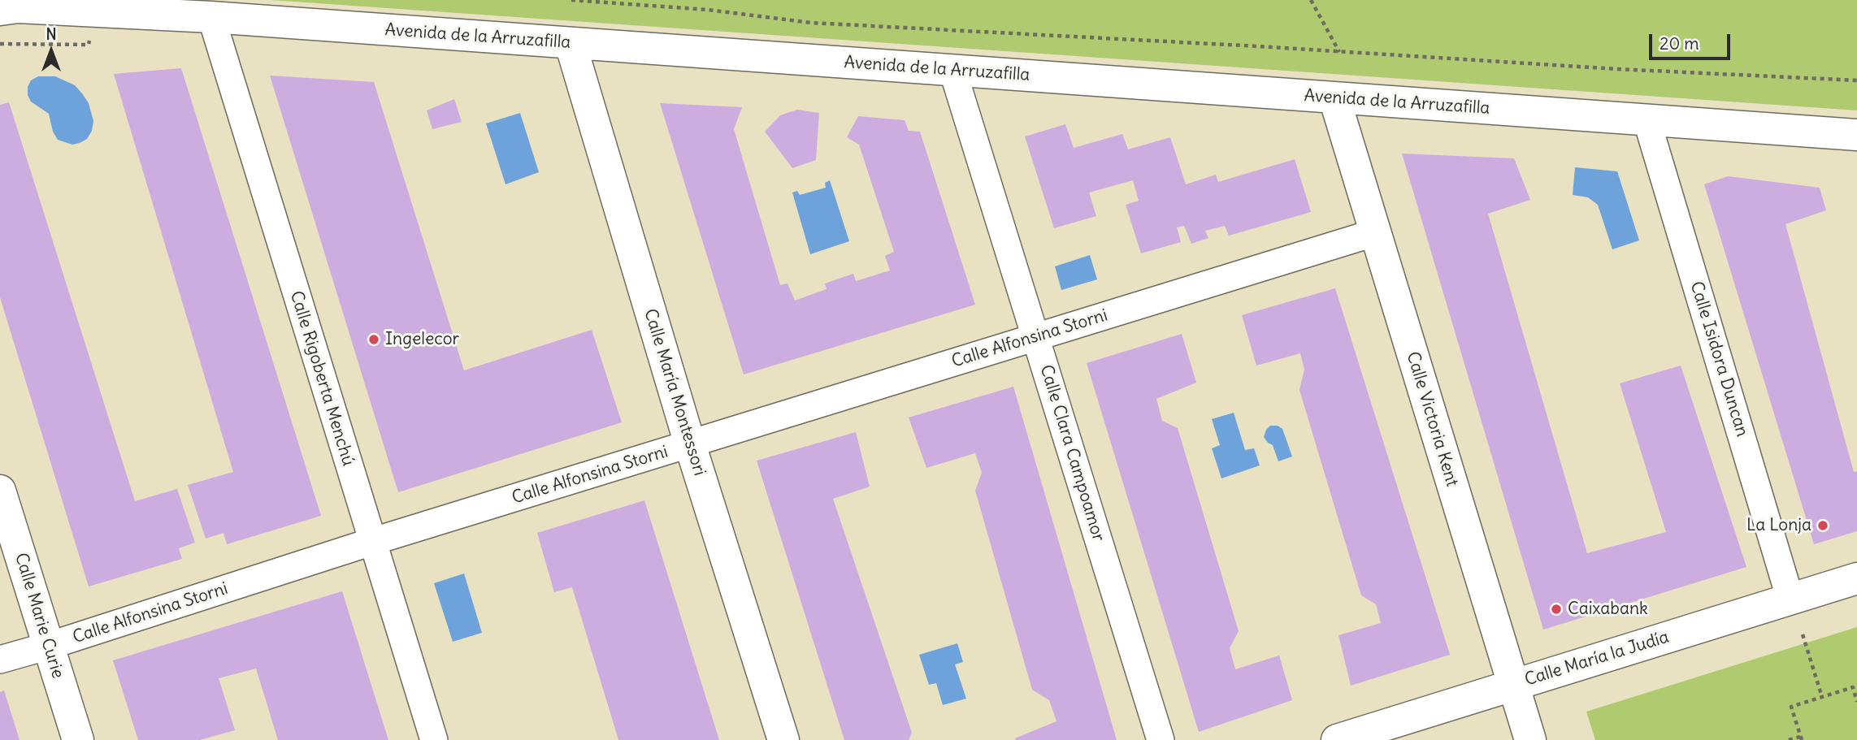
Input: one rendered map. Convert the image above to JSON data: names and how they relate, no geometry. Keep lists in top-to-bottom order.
{
  "streets": {
    "main road": [
      "Avenida de la Arruzafilla",
      "Calle María Montessori",
      "Calle Victoria Kent",
      "Calle Marie Curie",
      "Calle María la Judía"
    ],
    "street": [
      "Calle Alfonsina Storni",
      "Calle Isidora Duncan",
      "Calle Rigoberta Menchú",
      "Calle Clara Campoamor"
    ]
  },
  "crossings": [
    ["Avenida de la Arruzafilla", "Calle Isidora Duncan"],
    ["Avenida de la Arruzafilla", "Calle Rigoberta Menchú"],
    ["Avenida de la Arruzafilla", "Calle María Montessori"],
    ["Avenida de la Arruzafilla", "Calle Victoria Kent"],
    ["Avenida de la Arruzafilla", "Calle Clara Campoamor"],
    ["Calle Alfonsina Storni", "Calle Rigoberta Menchú"],
    ["Calle Alfonsina Storni", "Calle María Montessori"],
    ["Calle Alfonsina Storni", "Calle Victoria Kent"],
    ["Calle Alfonsina Storni", "Calle Clara Campoamor"],
    ["Calle Alfonsina Storni", "Calle Marie Curie"],
    ["Calle Isidora Duncan", "Calle María la Judía"],
    ["Calle Victoria Kent", "Calle María la Judía"]
  ],
  "places": ["Ingelecor", "La Lonja", "Caixabank"],
  "scale_bar": "20 m",
  "north": "top"
}
